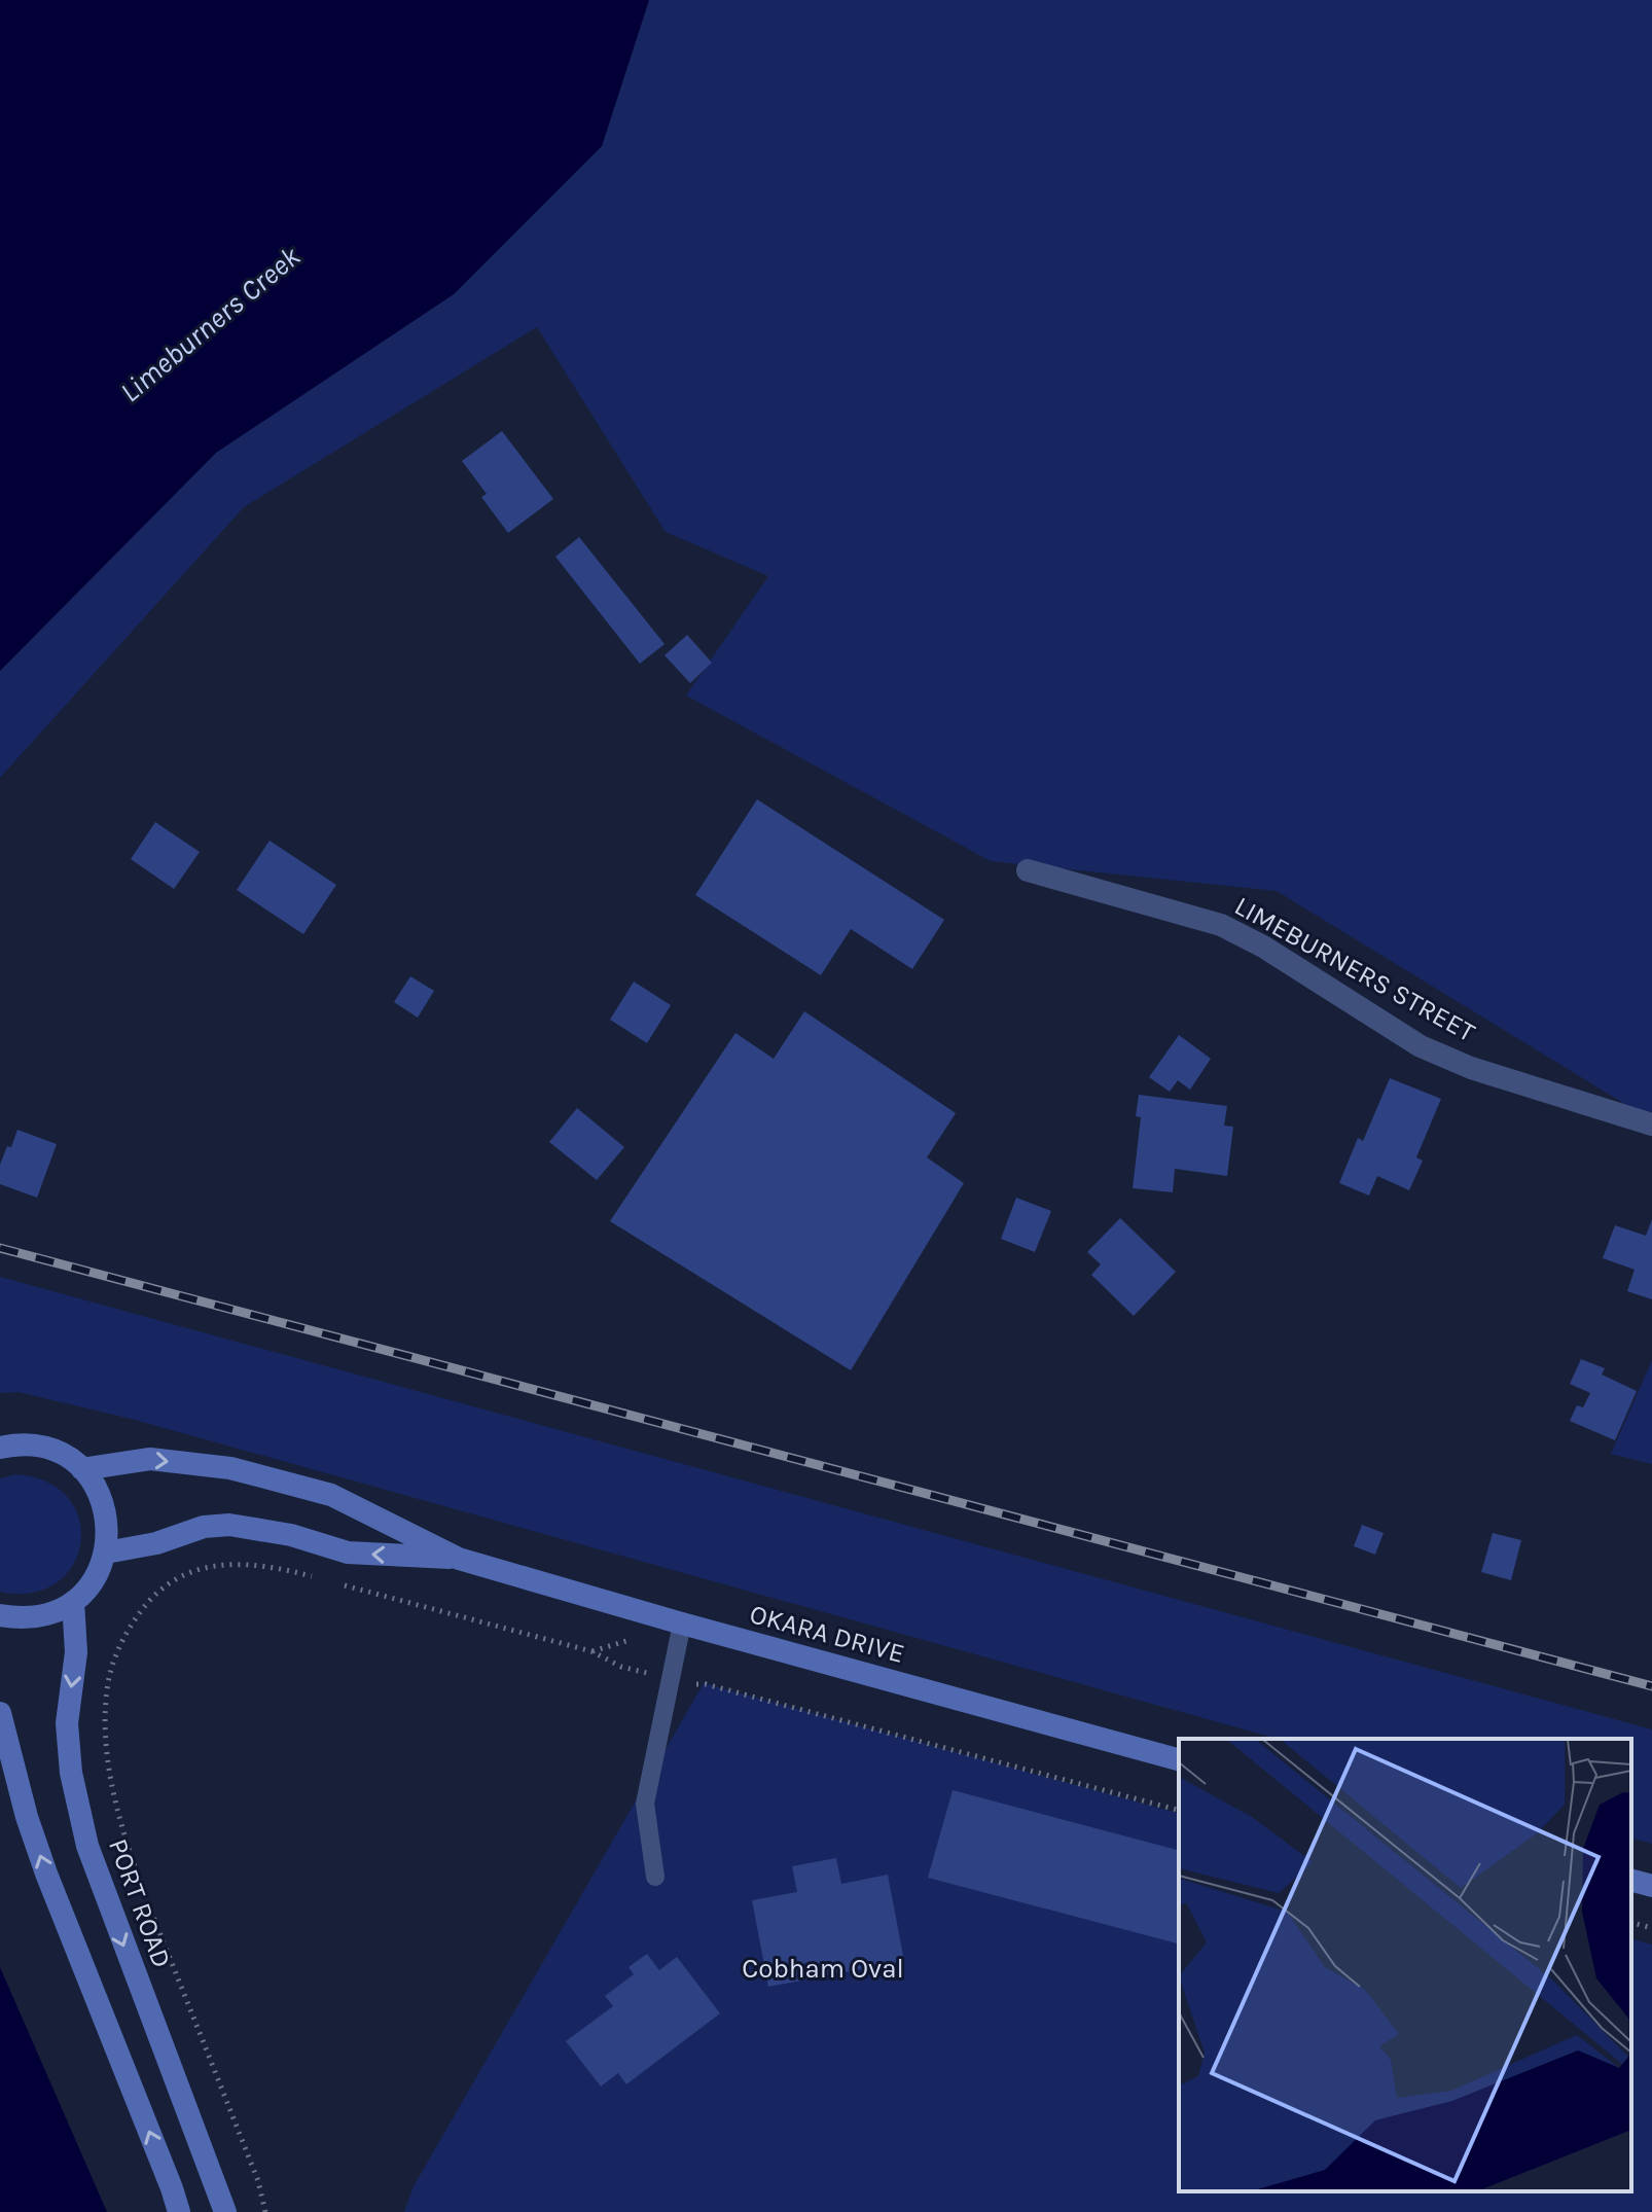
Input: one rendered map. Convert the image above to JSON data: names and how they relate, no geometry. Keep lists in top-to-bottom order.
{
  "streets": {
    "main road": ["OKARA DRIVE", "PORT ROAD"],
    "street": ["LIMEBURNERS STREET"]
  },
  "water": ["Limeburners Creek"],
  "parks": ["Cobham Oval"]
}
